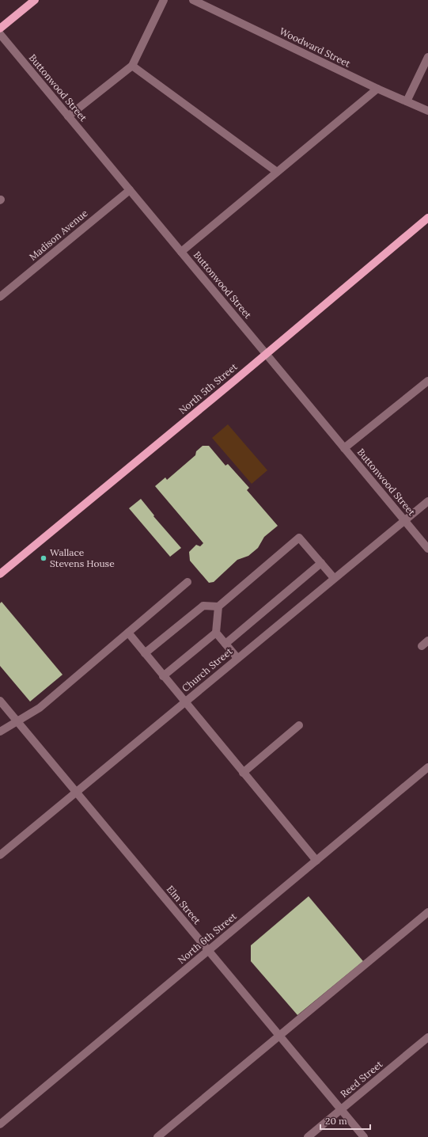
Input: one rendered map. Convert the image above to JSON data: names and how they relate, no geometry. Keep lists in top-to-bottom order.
{
  "streets": {
    "main road": ["North 5th Street"],
    "street": [
      "Woodward Street",
      "Buttonwood Street",
      "Madison Avenue",
      "Church Street",
      "Elm Street",
      "North 6th Street",
      "Reed Street"
    ]
  },
  "crossings": [
    ["Buttonwood Street", "Madison Avenue"],
    ["Buttonwood Street", "North 5th Street"],
    ["Buttonwood Street", "Church Street"],
    ["Church Street", "Elm Street"],
    ["Elm Street", "North 6th Street"],
    ["Elm Street", "Reed Street"]
  ],
  "places": ["Wallace Stevens House"],
  "scale_bar": "20 m"
}
